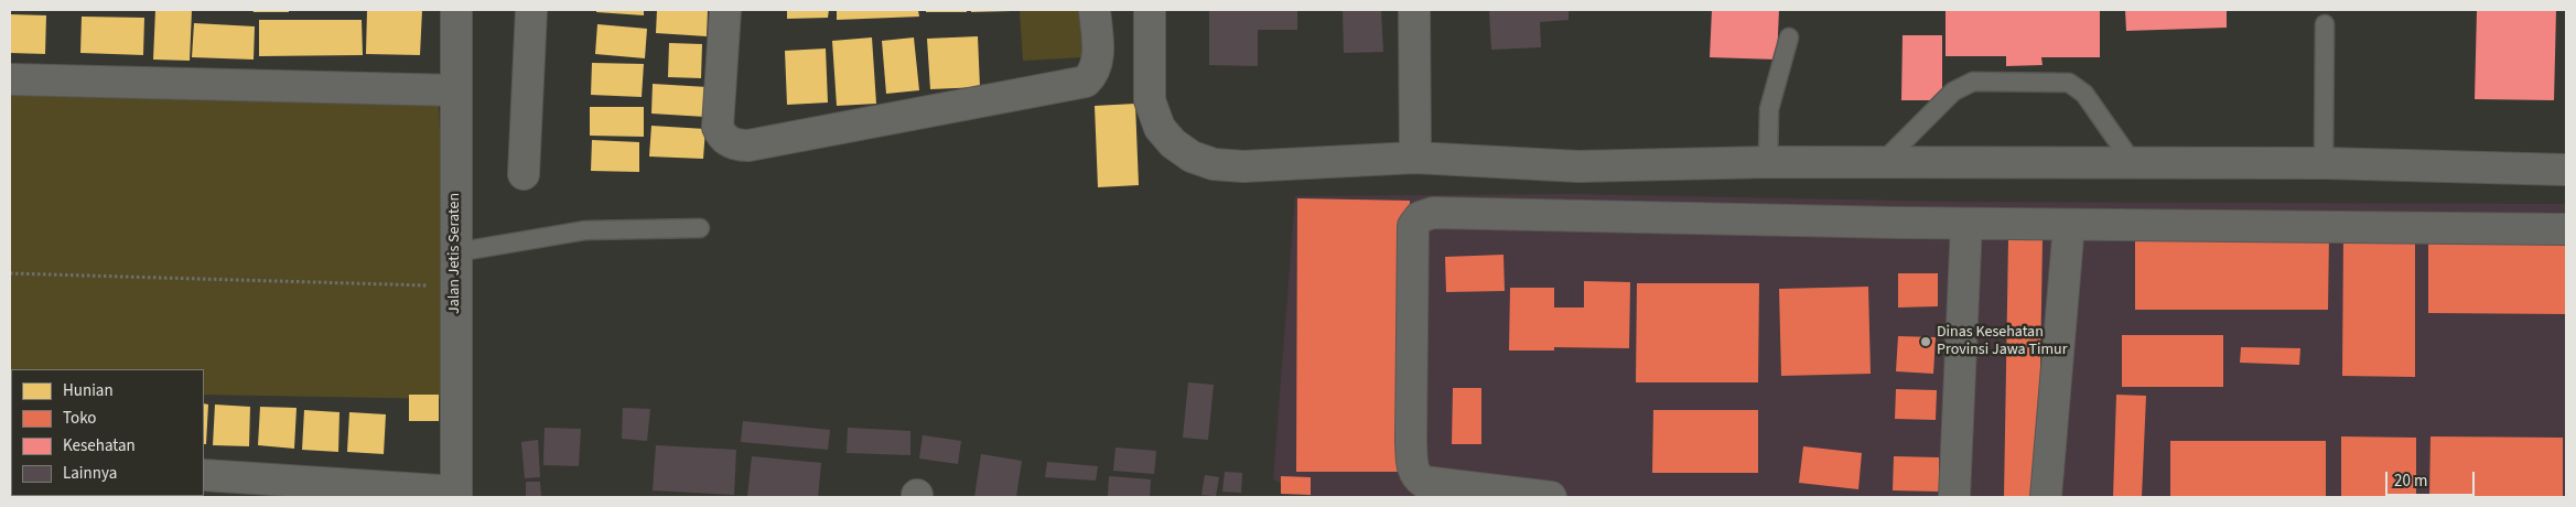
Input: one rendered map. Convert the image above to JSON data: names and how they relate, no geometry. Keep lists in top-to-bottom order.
{
  "streets": {
    "street": ["Jalan Jetis Seraten"]
  },
  "places": ["Dinas Kesehatan Provinsi Jawa Timur"],
  "legend": [
    "Hunian",
    "Toko",
    "Kesehatan",
    "Lainnya"
  ],
  "scale_bar": "20 m"
}
